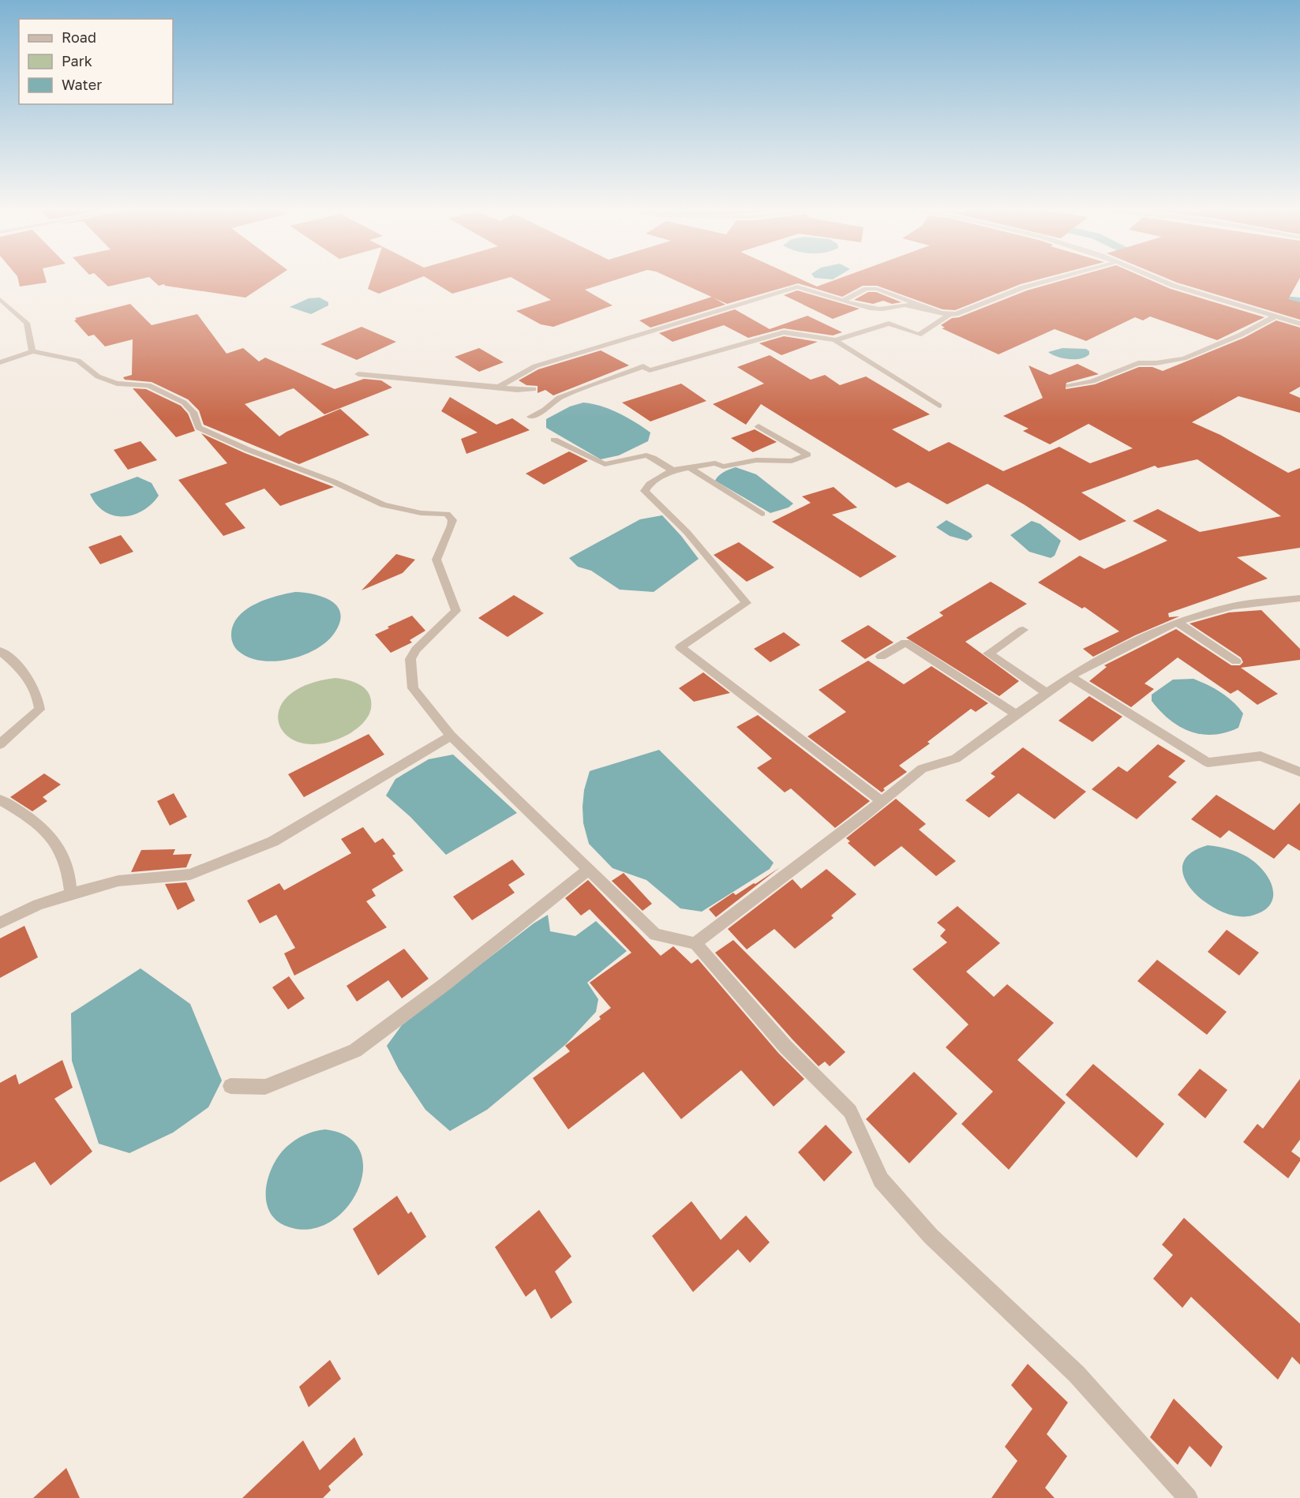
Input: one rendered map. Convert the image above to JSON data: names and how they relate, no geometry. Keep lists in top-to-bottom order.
{
  "legend": ["Road", "Park", "Water"]
}
